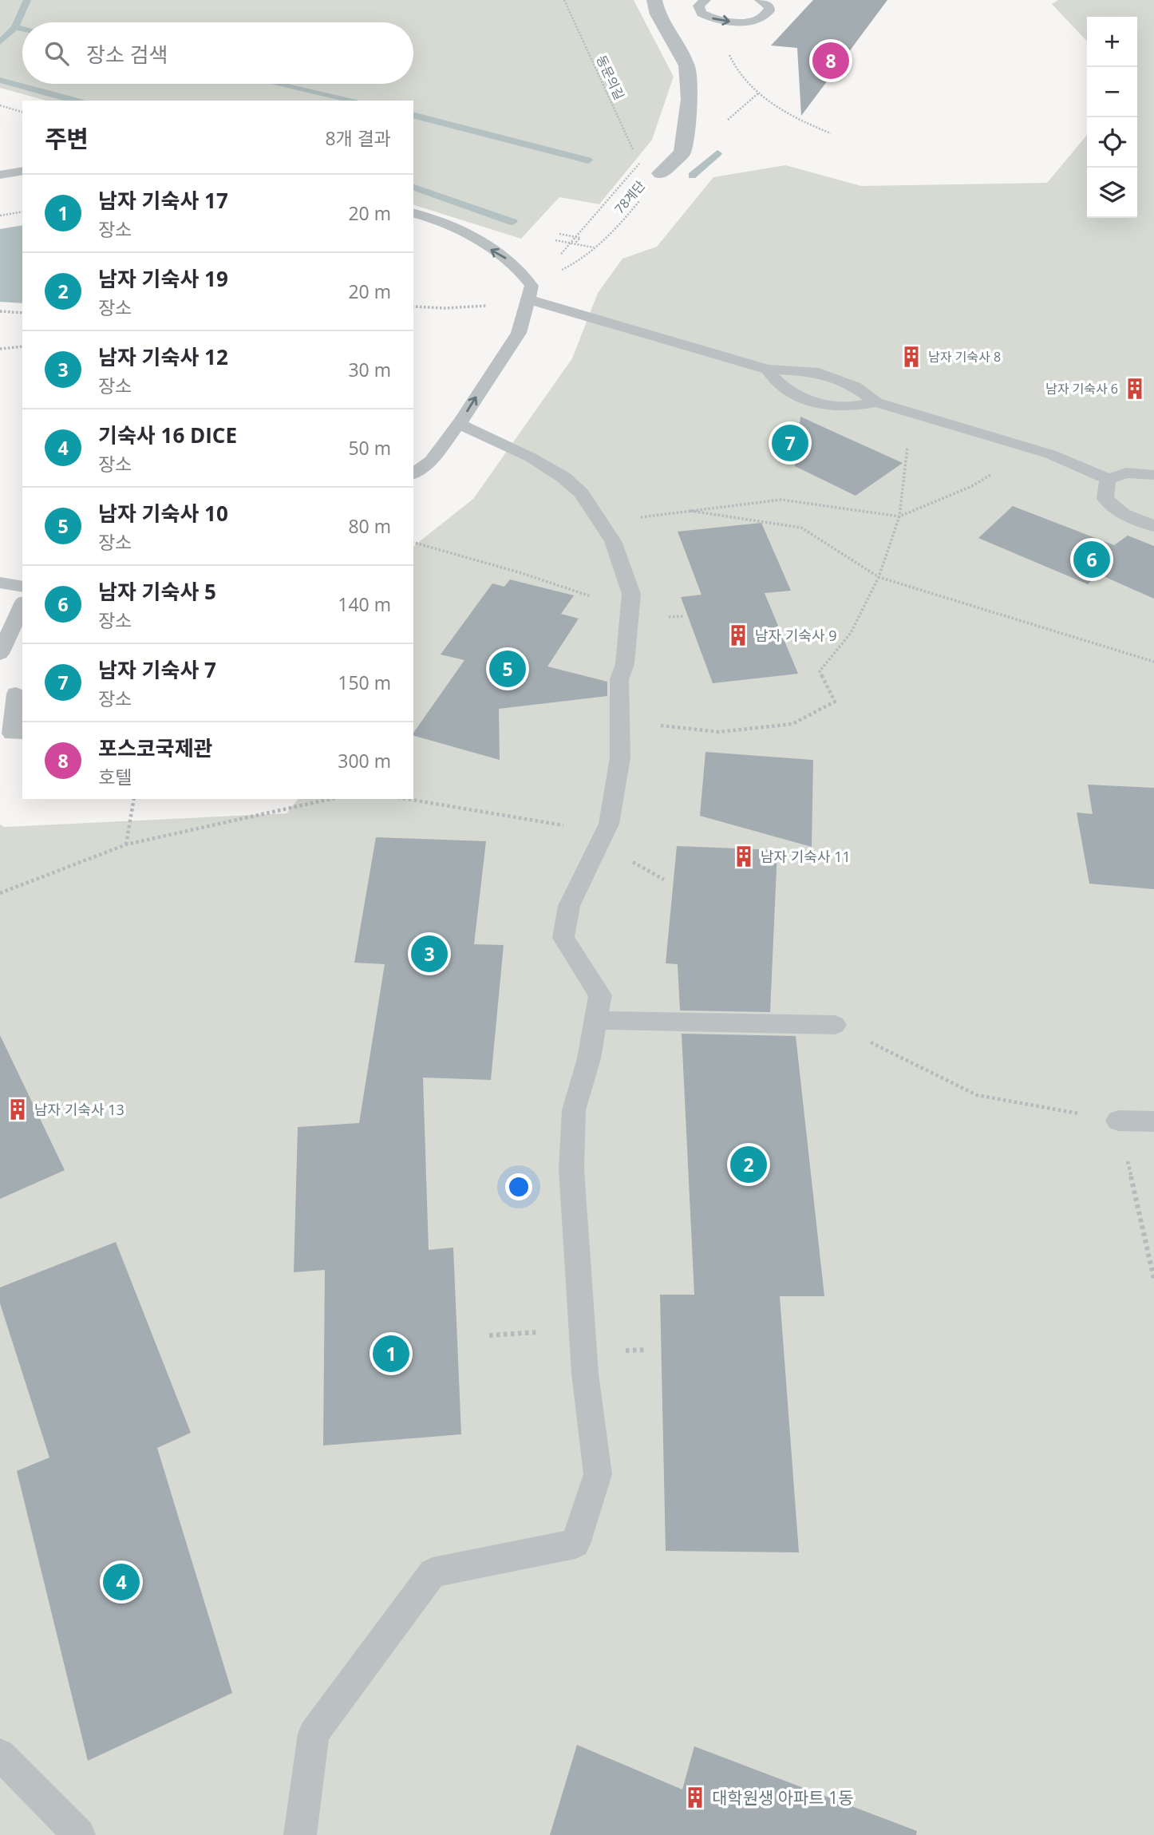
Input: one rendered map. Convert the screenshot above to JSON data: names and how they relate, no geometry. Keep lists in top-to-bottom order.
{
  "streets": {
    "path": ["동문의길", "78계단"]
  },
  "places": {
    "building": [
      "남자 기숙사 8",
      "남자 기숙사 6",
      "남자 기숙사 9",
      "남자 기숙사 11",
      "남자 기숙사 13",
      "대학원생 아파트 1동"
    ]
  },
  "page": {
    "map_buttons": ["+", "−"],
    "search": "장소 검색",
    "pins": [
      "8",
      "7",
      "6",
      "5",
      "3",
      "2",
      "1",
      "4"
    ],
    "heading": ["주변", "8개 결과"],
    "list": [
      {
        "mark": "1",
        "name": "남자 기숙사 17",
        "note": "장소",
        "value": "20 m"
      },
      {
        "mark": "2",
        "name": "남자 기숙사 19",
        "note": "장소",
        "value": "20 m"
      },
      {
        "mark": "3",
        "name": "남자 기숙사 12",
        "note": "장소",
        "value": "30 m"
      },
      {
        "mark": "4",
        "name": "기숙사 16 DICE",
        "note": "장소",
        "value": "50 m"
      },
      {
        "mark": "5",
        "name": "남자 기숙사 10",
        "note": "장소",
        "value": "80 m"
      },
      {
        "mark": "6",
        "name": "남자 기숙사 5",
        "note": "장소",
        "value": "140 m"
      },
      {
        "mark": "7",
        "name": "남자 기숙사 7",
        "note": "장소",
        "value": "150 m"
      },
      {
        "mark": "8",
        "name": "포스코국제관",
        "note": "호텔",
        "value": "300 m"
      }
    ]
  }
}
